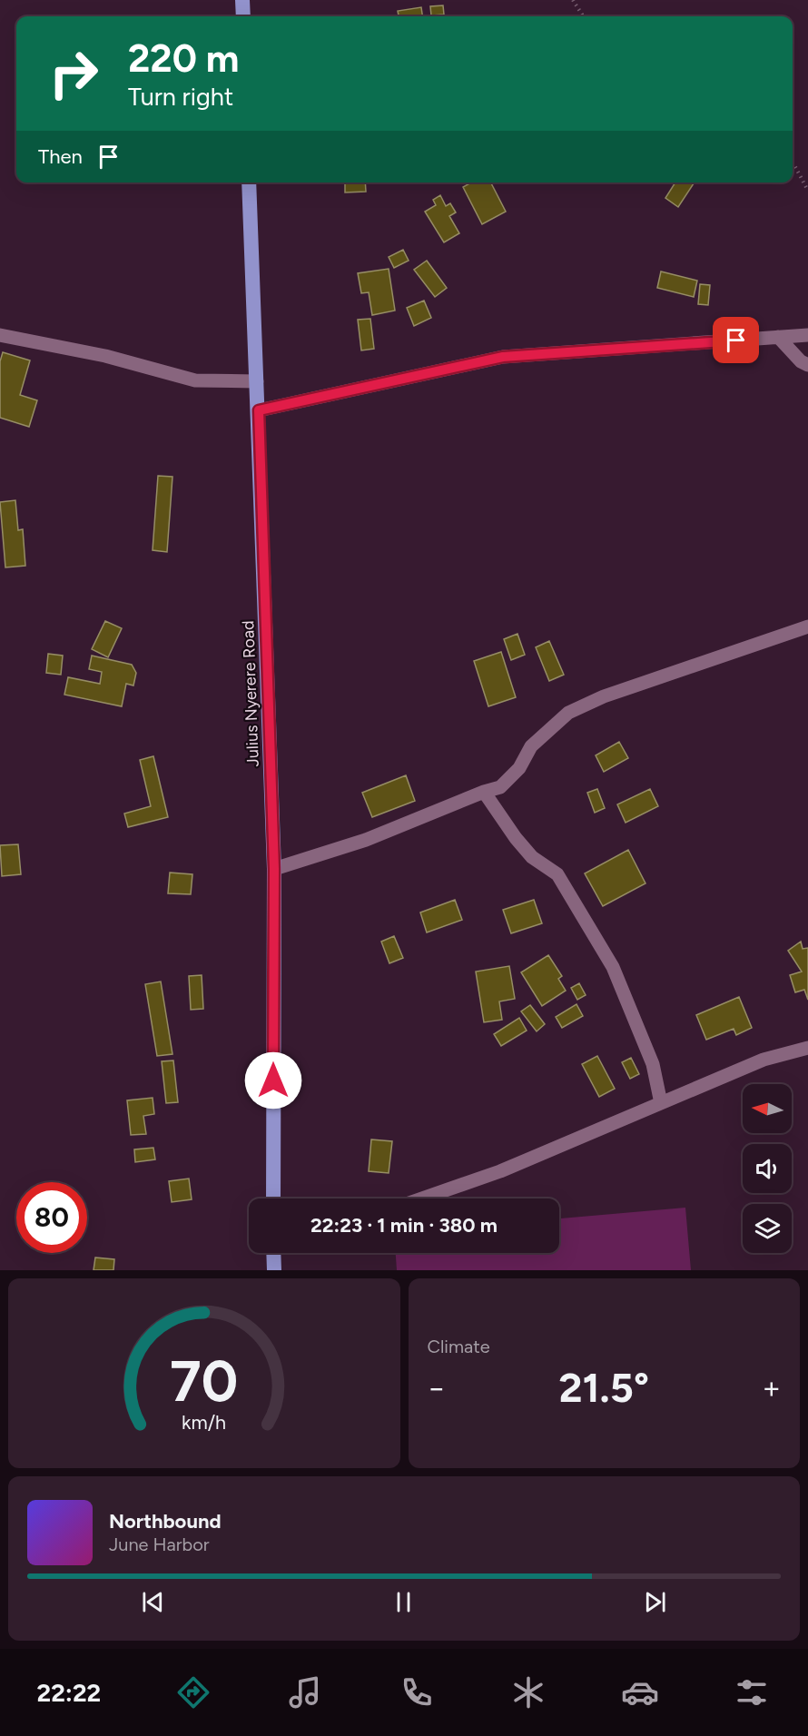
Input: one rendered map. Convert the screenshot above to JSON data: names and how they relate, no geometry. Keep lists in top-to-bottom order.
{
  "streets": {
    "highway": ["Julius Nyerere Road"]
  },
  "north": "left",
  "page": {
    "turn": ["220 m", "Turn right"],
    "then": "Then",
    "limit": "80",
    "trip": "22:23 · 1 min · 380 m",
    "tile": "Climate",
    "heat": ["−", "21.5°", "+"],
    "song": ["Northbound", "June Harbor"],
    "tabs": "22:22",
    "gauge": ["70", "km/h"]
  }
}
